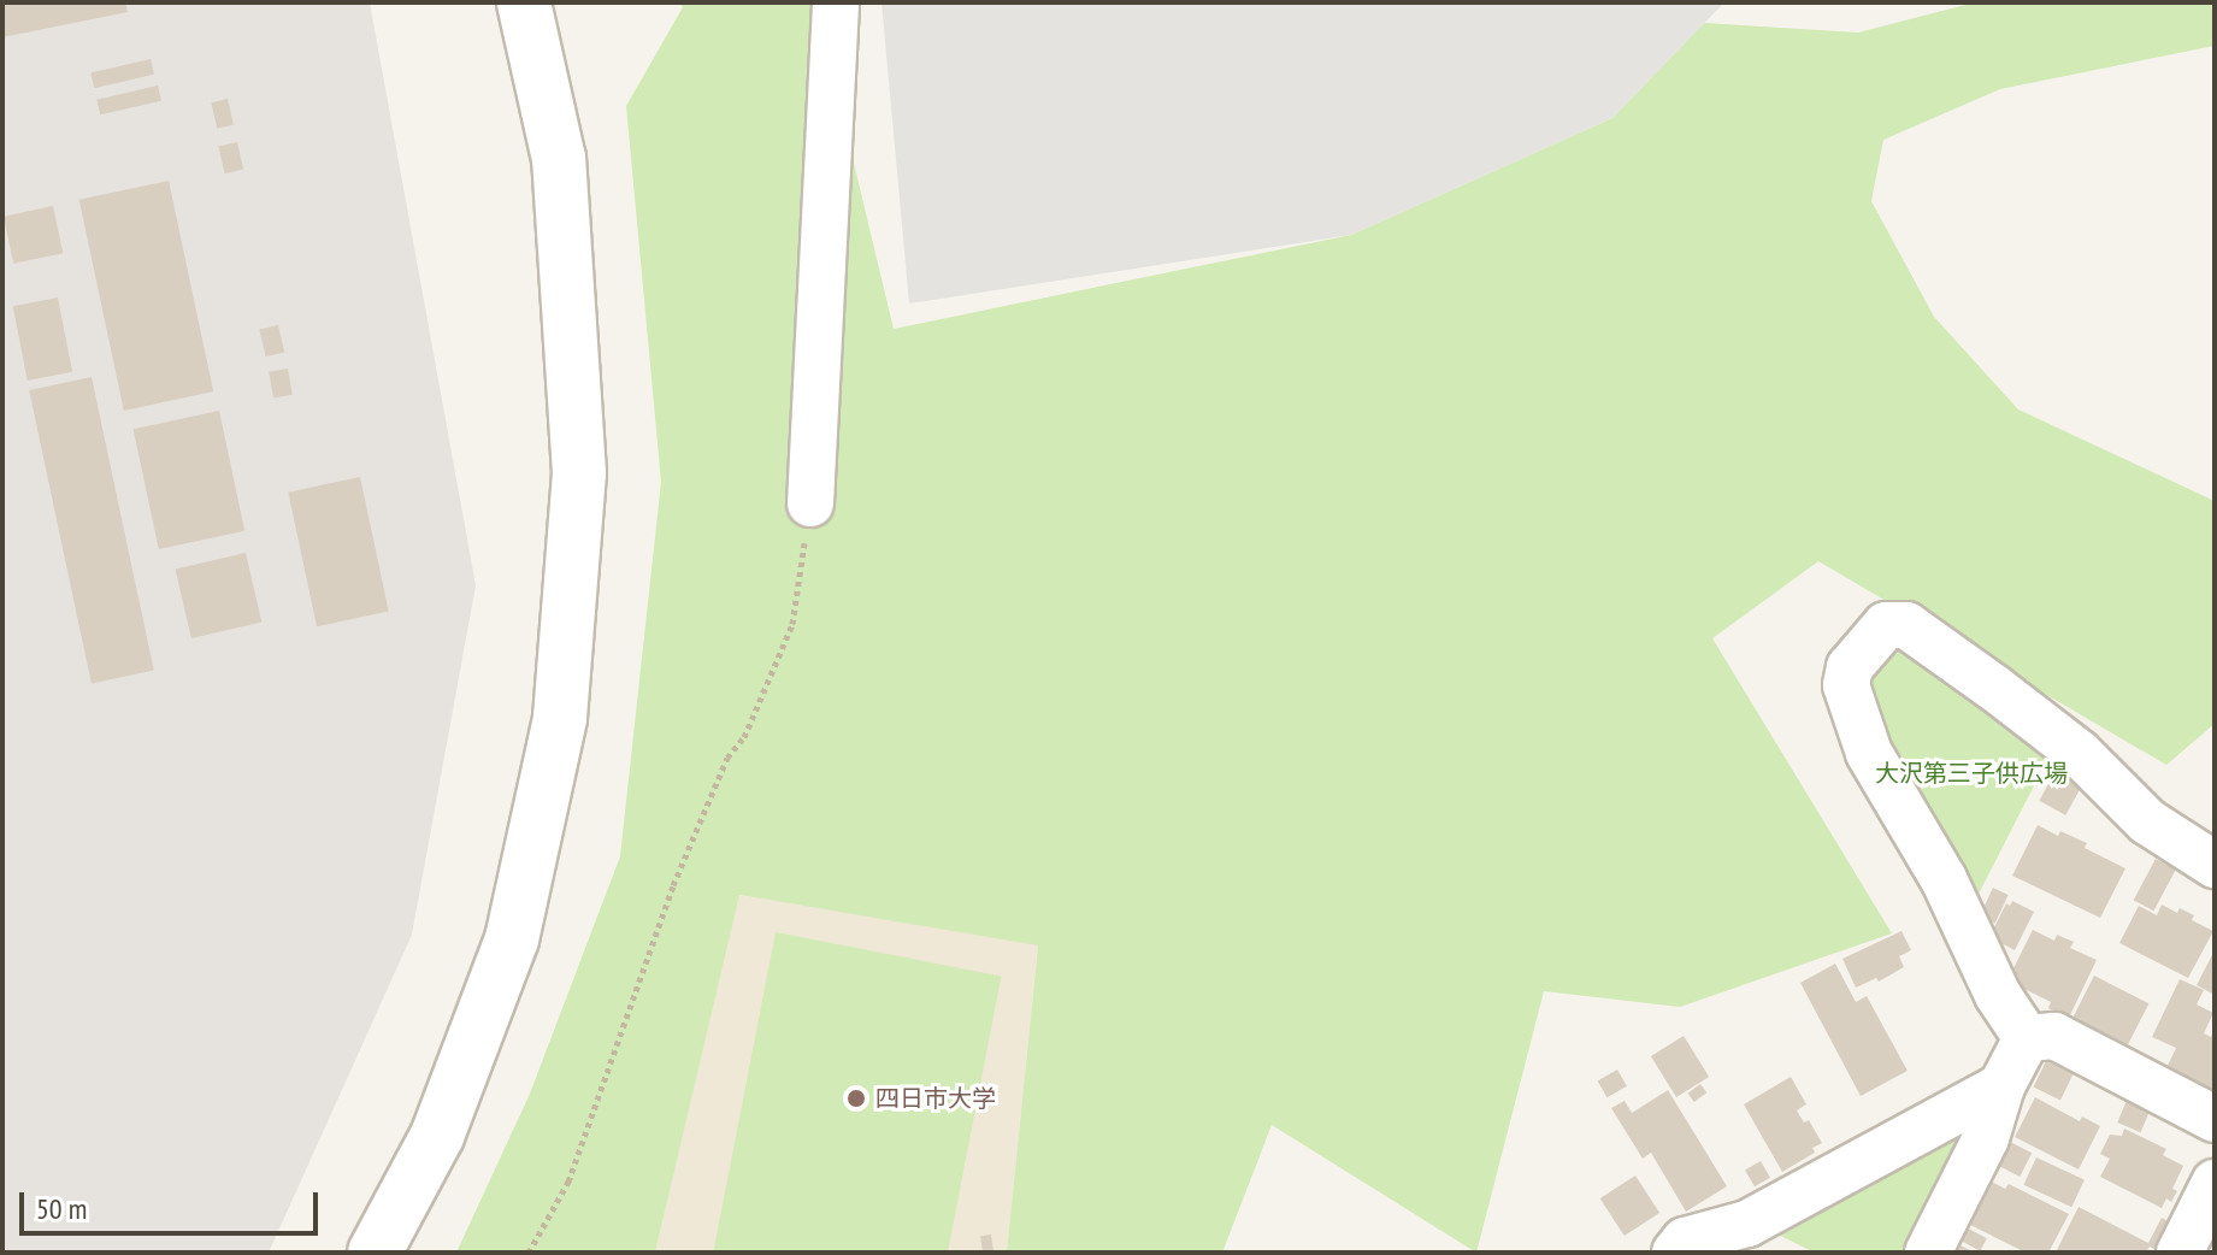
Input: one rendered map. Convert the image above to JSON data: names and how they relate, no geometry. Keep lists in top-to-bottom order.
{
  "parks": ["大沢第三子供広場"],
  "places": ["四日市大学"],
  "scale_bar": "50 m"
}
